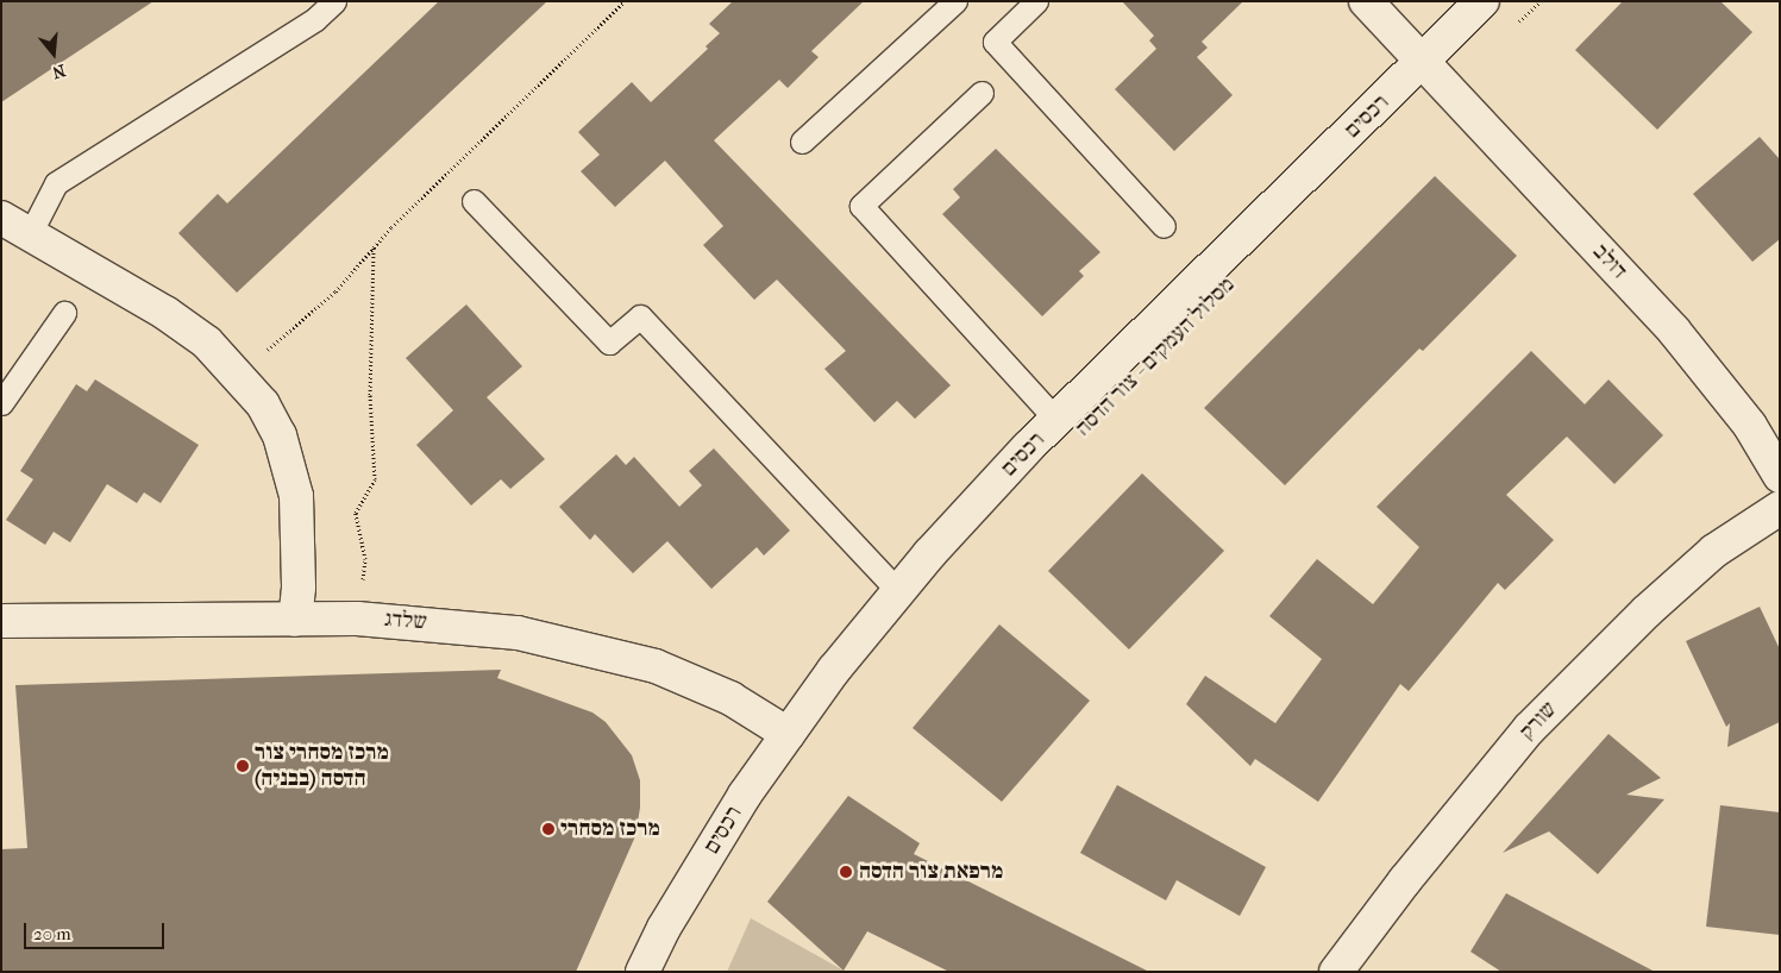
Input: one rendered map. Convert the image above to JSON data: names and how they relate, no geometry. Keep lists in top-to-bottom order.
{
  "streets": {
    "street": [
      "רכסים",
      "דולב",
      "שלדג",
      "שורק"
    ]
  },
  "crossings": [
    ["רכסים", "דולב"],
    ["רכסים", "שלדג"]
  ],
  "places": ["מרכז מסחרי צור הדסה (בבניה)", "מרכז מסחרי", "מרפאת צור הדסה"],
  "scale_bar": "20 m",
  "north": "bottom"
}
